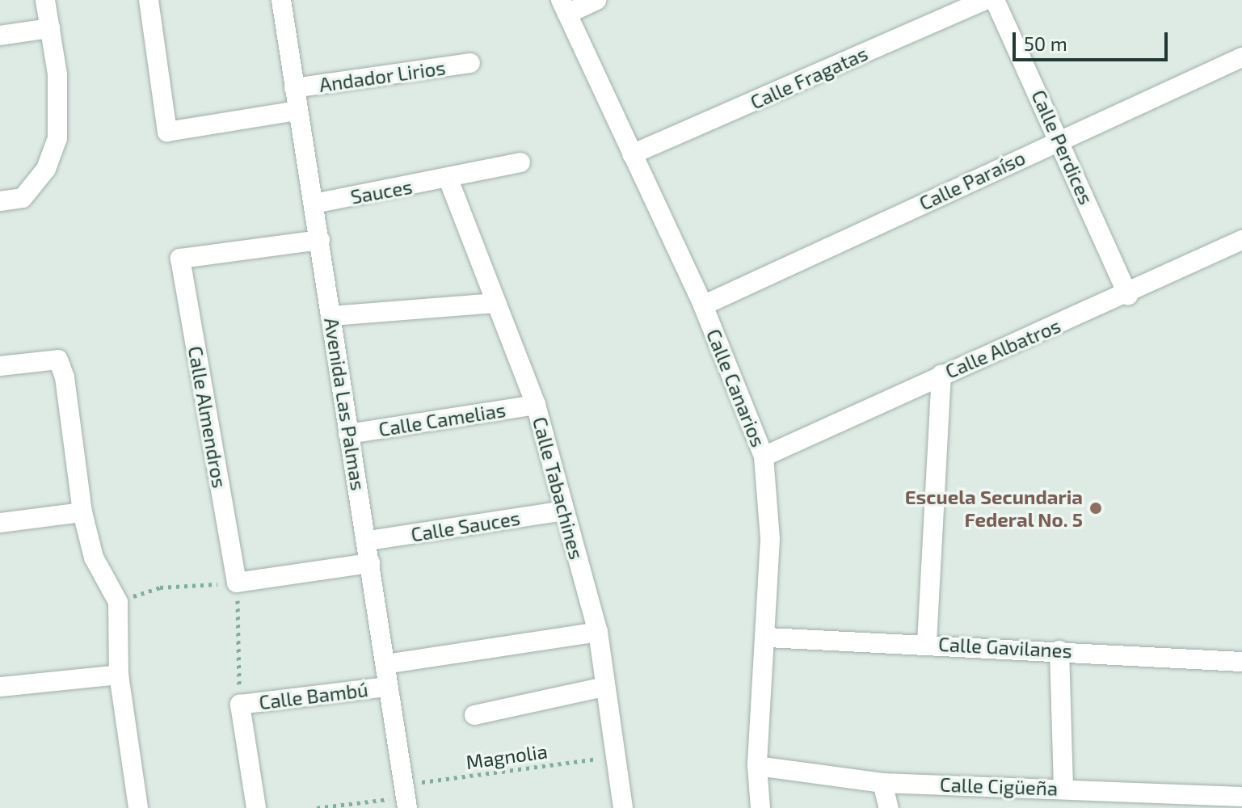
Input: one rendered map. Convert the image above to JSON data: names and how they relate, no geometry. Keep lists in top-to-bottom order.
{
  "streets": {
    "street": [
      "Andador Lirios",
      "Calle Fragatas",
      "Calle Perdices",
      "Calle Paraíso",
      "Sauces",
      "Calle Albatros",
      "Calle Canarios",
      "Avenida Las Palmas",
      "Calle Almendros",
      "Calle Camelias",
      "Calle Tabachines",
      "Calle Sauces",
      "Calle Gavilanes",
      "Calle Bambú",
      "Calle Cigüeña"
    ],
    "path": ["Magnolia"]
  },
  "crossings": [
    ["Andador Lirios", "Avenida Las Palmas"],
    ["Calle Fragatas", "Calle Canarios"],
    ["Calle Perdices", "Calle Paraíso"],
    ["Calle Perdices", "Calle Albatros"],
    ["Calle Paraíso", "Calle Canarios"],
    ["Sauces", "Avenida Las Palmas"],
    ["Sauces", "Calle Tabachines"],
    ["Calle Albatros", "Calle Canarios"],
    ["Calle Canarios", "Calle Gavilanes"],
    ["Calle Canarios", "Calle Cigüeña"],
    ["Avenida Las Palmas", "Calle Almendros"],
    ["Avenida Las Palmas", "Calle Camelias"],
    ["Avenida Las Palmas", "Calle Sauces"],
    ["Avenida Las Palmas", "Calle Bambú"],
    ["Avenida Las Palmas", "Magnolia"],
    ["Calle Almendros", "Calle Bambú"],
    ["Calle Camelias", "Calle Tabachines"],
    ["Calle Tabachines", "Calle Sauces"],
    ["Calle Tabachines", "Magnolia"]
  ],
  "places": ["Escuela Secundaria Federal No. 5"],
  "scale_bar": "50 m"
}
